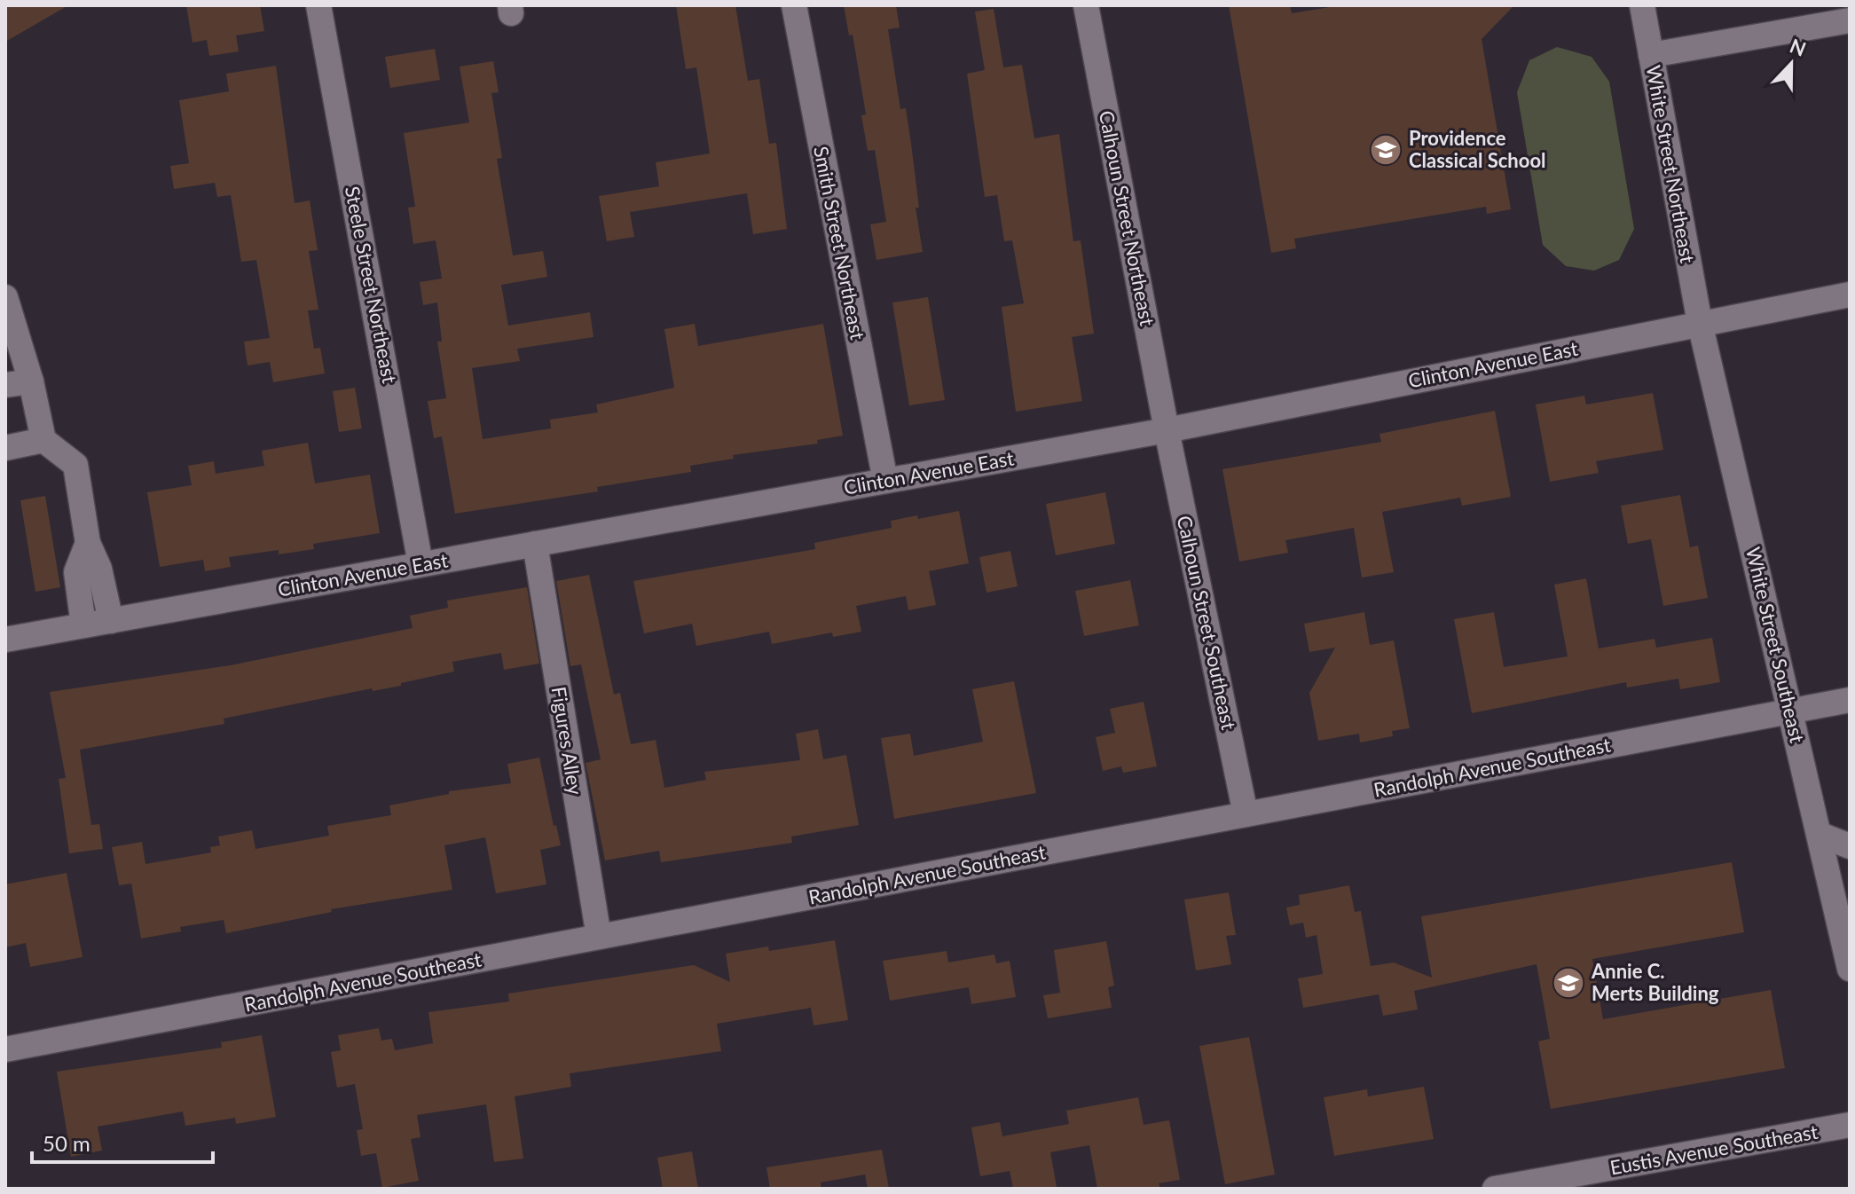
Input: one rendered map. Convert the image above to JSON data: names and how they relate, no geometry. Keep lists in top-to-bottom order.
{
  "streets": {
    "street": [
      "White Street Northeast",
      "Calhoun Street Northeast",
      "Smith Street Northeast",
      "Steele Street Northeast",
      "Clinton Avenue East",
      "Calhoun Street Southeast",
      "White Street Southeast",
      "Figures Alley",
      "Randolph Avenue Southeast",
      "Eustis Avenue Southeast"
    ]
  },
  "crossings": [
    ["White Street Northeast", "Clinton Avenue East"],
    ["White Street Northeast", "White Street Southeast"],
    ["Calhoun Street Northeast", "Clinton Avenue East"],
    ["Calhoun Street Northeast", "Calhoun Street Southeast"],
    ["Smith Street Northeast", "Clinton Avenue East"],
    ["Steele Street Northeast", "Clinton Avenue East"],
    ["Clinton Avenue East", "Calhoun Street Southeast"],
    ["Clinton Avenue East", "White Street Southeast"],
    ["Clinton Avenue East", "Figures Alley"],
    ["Calhoun Street Southeast", "Randolph Avenue Southeast"],
    ["White Street Southeast", "Randolph Avenue Southeast"],
    ["Figures Alley", "Randolph Avenue Southeast"]
  ],
  "places": {
    "school or university": ["Providence Classical School", "Annie C. Merts Building"]
  },
  "scale_bar": "50 m",
  "north": "top"
}
